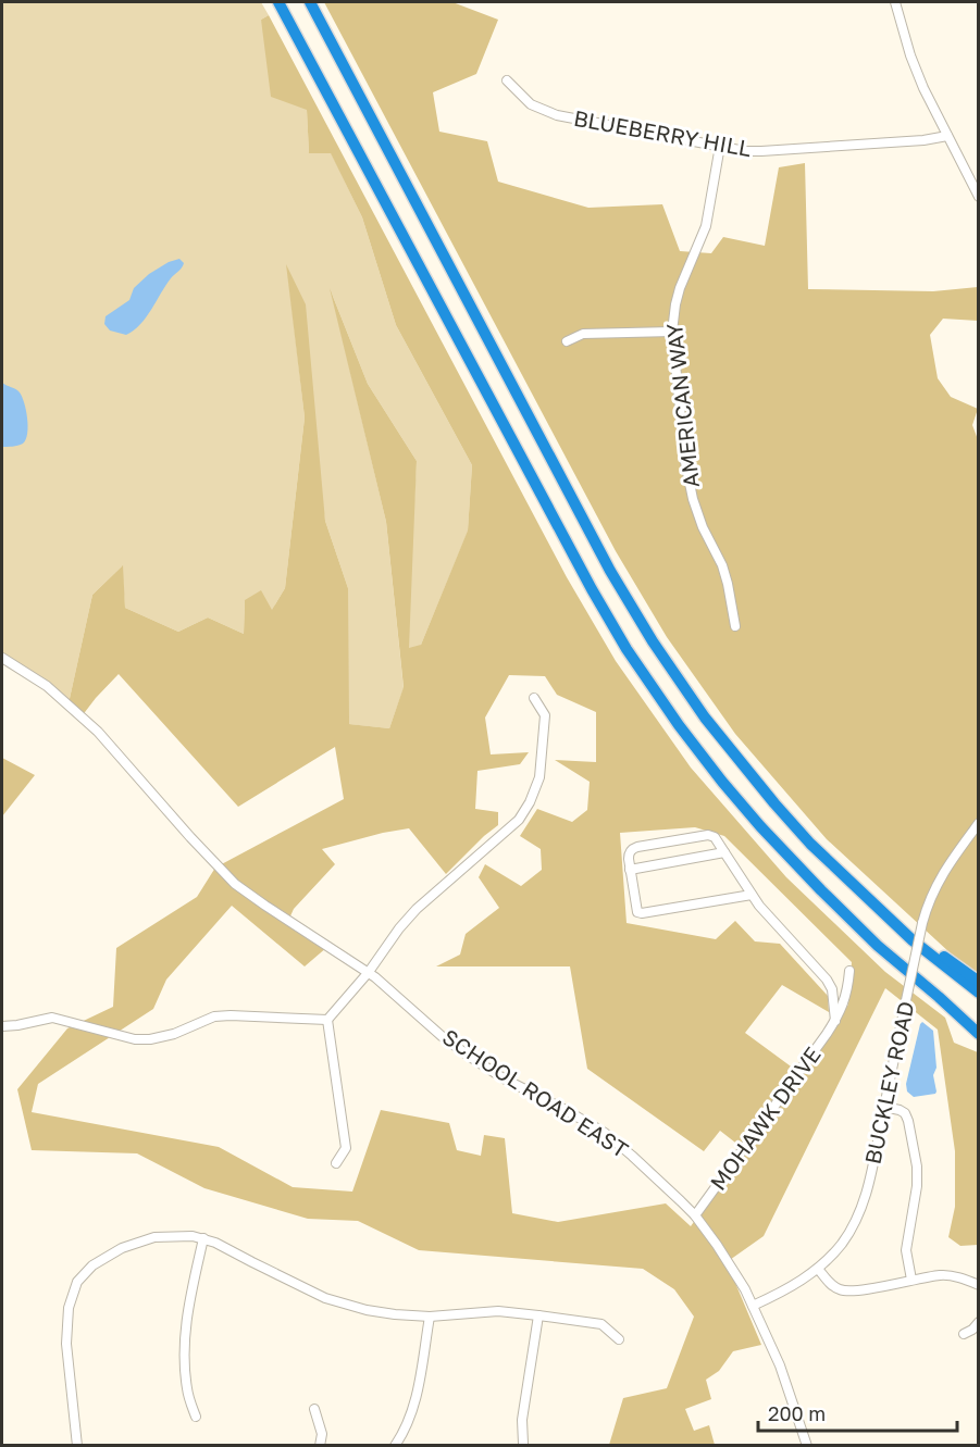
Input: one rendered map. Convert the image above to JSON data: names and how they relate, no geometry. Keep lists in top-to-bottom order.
{
  "streets": {
    "street": [
      "BLUEBERRY HILL",
      "AMERICAN WAY",
      "BUCKLEY ROAD",
      "SCHOOL ROAD EAST",
      "MOHAWK DRIVE"
    ]
  },
  "crossings": [
    ["BLUEBERRY HILL", "AMERICAN WAY"],
    ["BUCKLEY ROAD", "SCHOOL ROAD EAST"],
    ["SCHOOL ROAD EAST", "MOHAWK DRIVE"]
  ],
  "scale_bar": "200 m"
}
